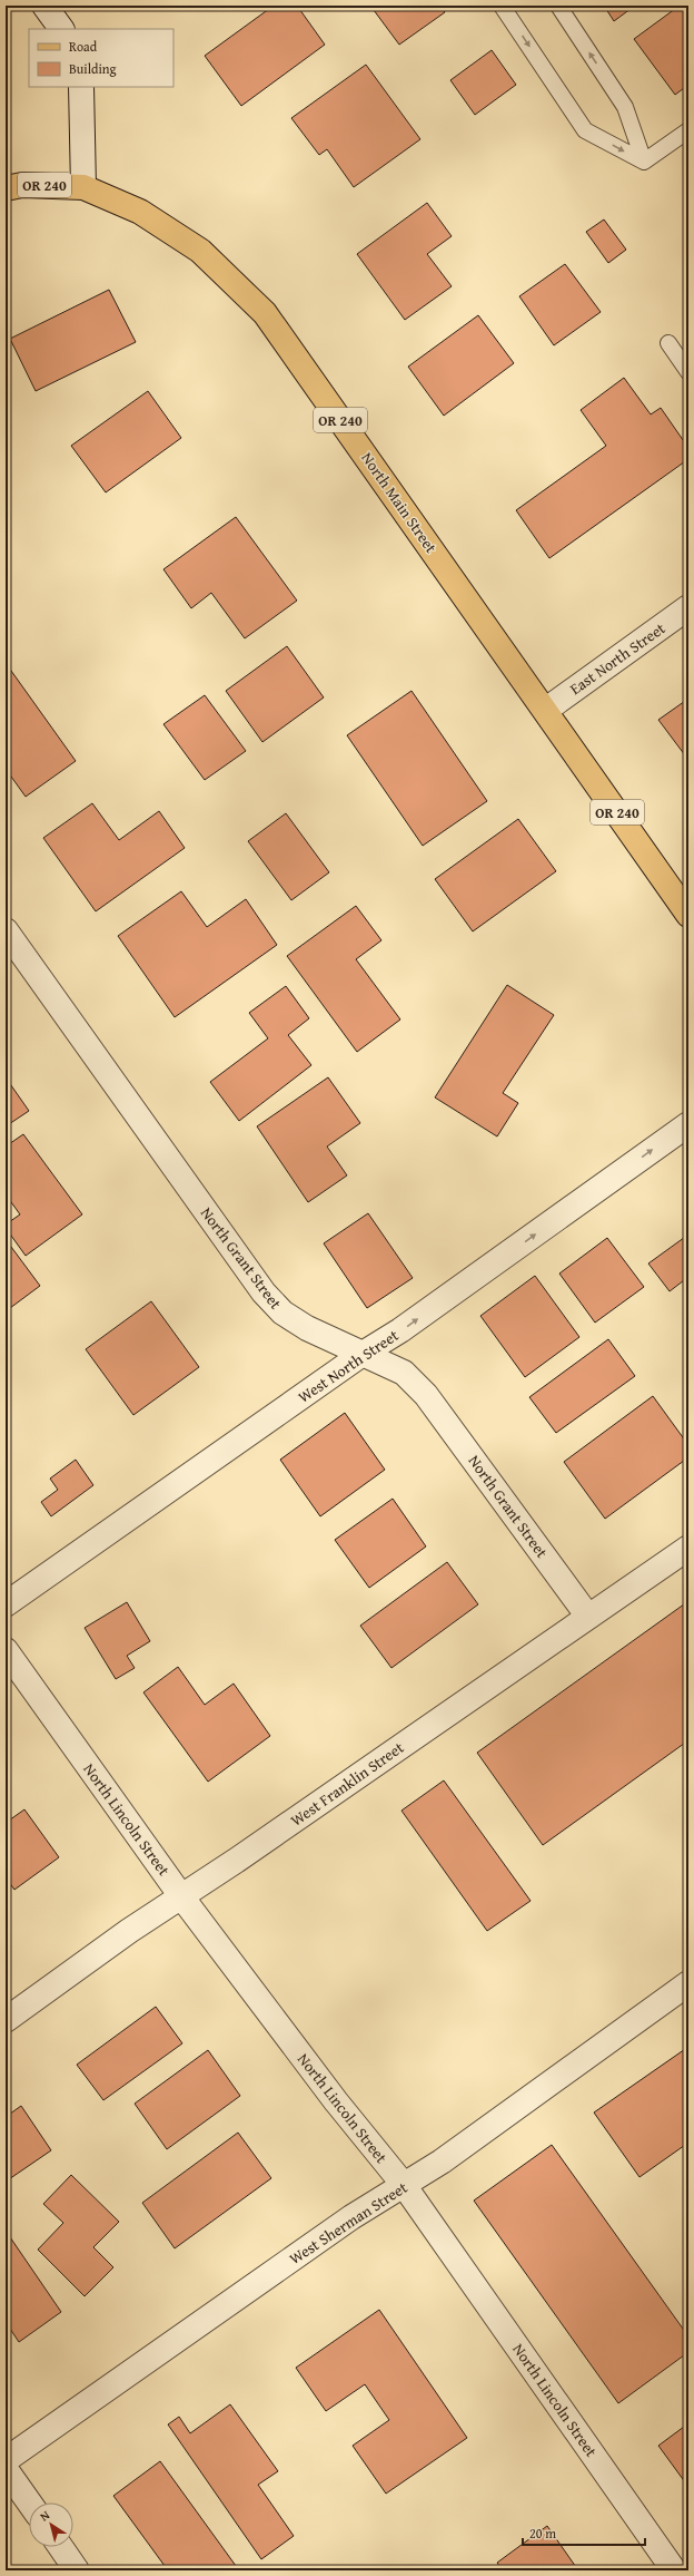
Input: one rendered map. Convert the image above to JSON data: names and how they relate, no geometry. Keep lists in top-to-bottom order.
{
  "streets": {
    "main road": ["OR 240", "North Main Street"],
    "street": [
      "East North Street",
      "North Grant Street",
      "West North Street",
      "West Franklin Street",
      "North Lincoln Street",
      "West Sherman Street"
    ]
  },
  "crossings": [
    ["OR 240", "North Main Street"],
    ["North Main Street", "East North Street"],
    ["North Grant Street", "West North Street"],
    ["North Grant Street", "West Franklin Street"],
    ["West Franklin Street", "North Lincoln Street"],
    ["North Lincoln Street", "West Sherman Street"]
  ],
  "one_way": ["West North Street"],
  "legend": ["Road", "Building"],
  "scale_bar": "20 m",
  "north": "top left"
}
